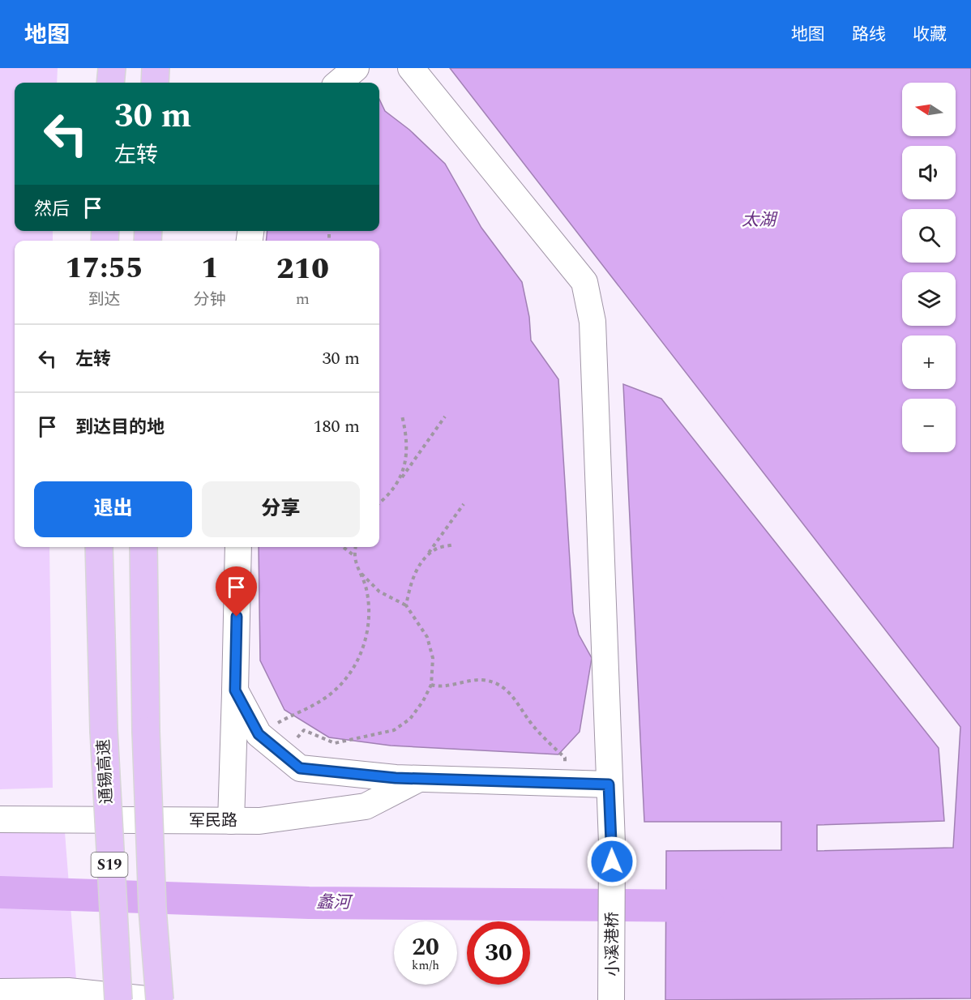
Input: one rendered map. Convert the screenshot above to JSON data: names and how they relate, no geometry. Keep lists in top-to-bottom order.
{
  "streets": {
    "highway": ["通锡高速", "S19"],
    "street": ["军民路", "小溪港桥"]
  },
  "water": ["太湖", "蠡河"],
  "north": "left",
  "page": {
    "header": "地图",
    "nav": ["地图", "路线", "收藏"],
    "map_buttons": ["+", "−"],
    "turn": ["30 m", "左转"],
    "then": "然后",
    "eta": [
      "17:55",
      "到达",
      "1",
      "分钟",
      "210",
      "m"
    ],
    "list": [
      {
        "name": "左转",
        "value": "30 m"
      },
      {
        "name": "到达目的地",
        "value": "180 m"
      }
    ],
    "buttons": ["退出", "分享"],
    "speed": "20 km/h",
    "limit": "30"
  }
}
